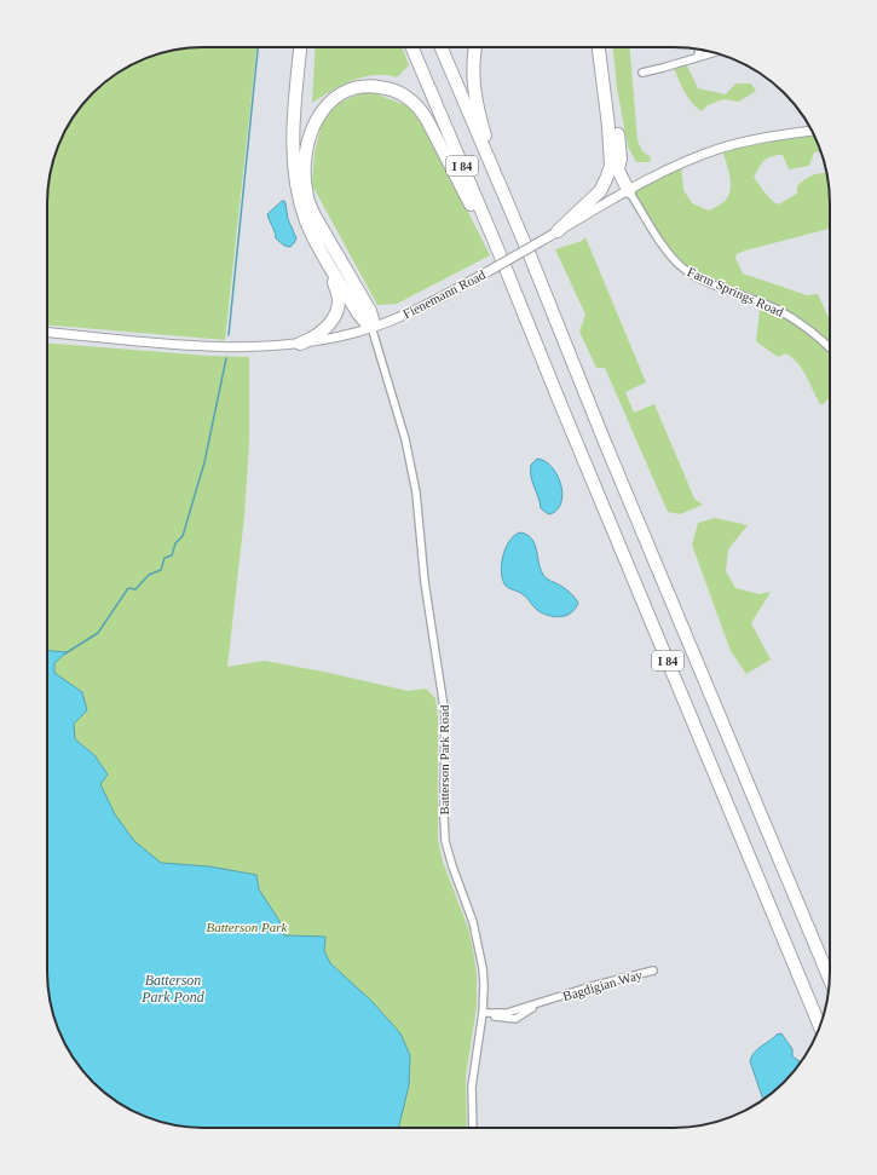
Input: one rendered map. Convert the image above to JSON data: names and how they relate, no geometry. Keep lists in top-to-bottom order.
{
  "streets": {
    "highway": ["I 84"],
    "main road": ["Fienemann Road"],
    "street": ["Farm Springs Road", "Batterson Park Road", "Bagdigian Way"]
  },
  "crossings": [
    ["Farm Springs Road", "Fienemann Road"],
    ["Fienemann Road", "Batterson Park Road"],
    ["Batterson Park Road", "Bagdigian Way"]
  ],
  "water": ["Batterson Park Pond"],
  "parks": ["Batterson Park"]
}
